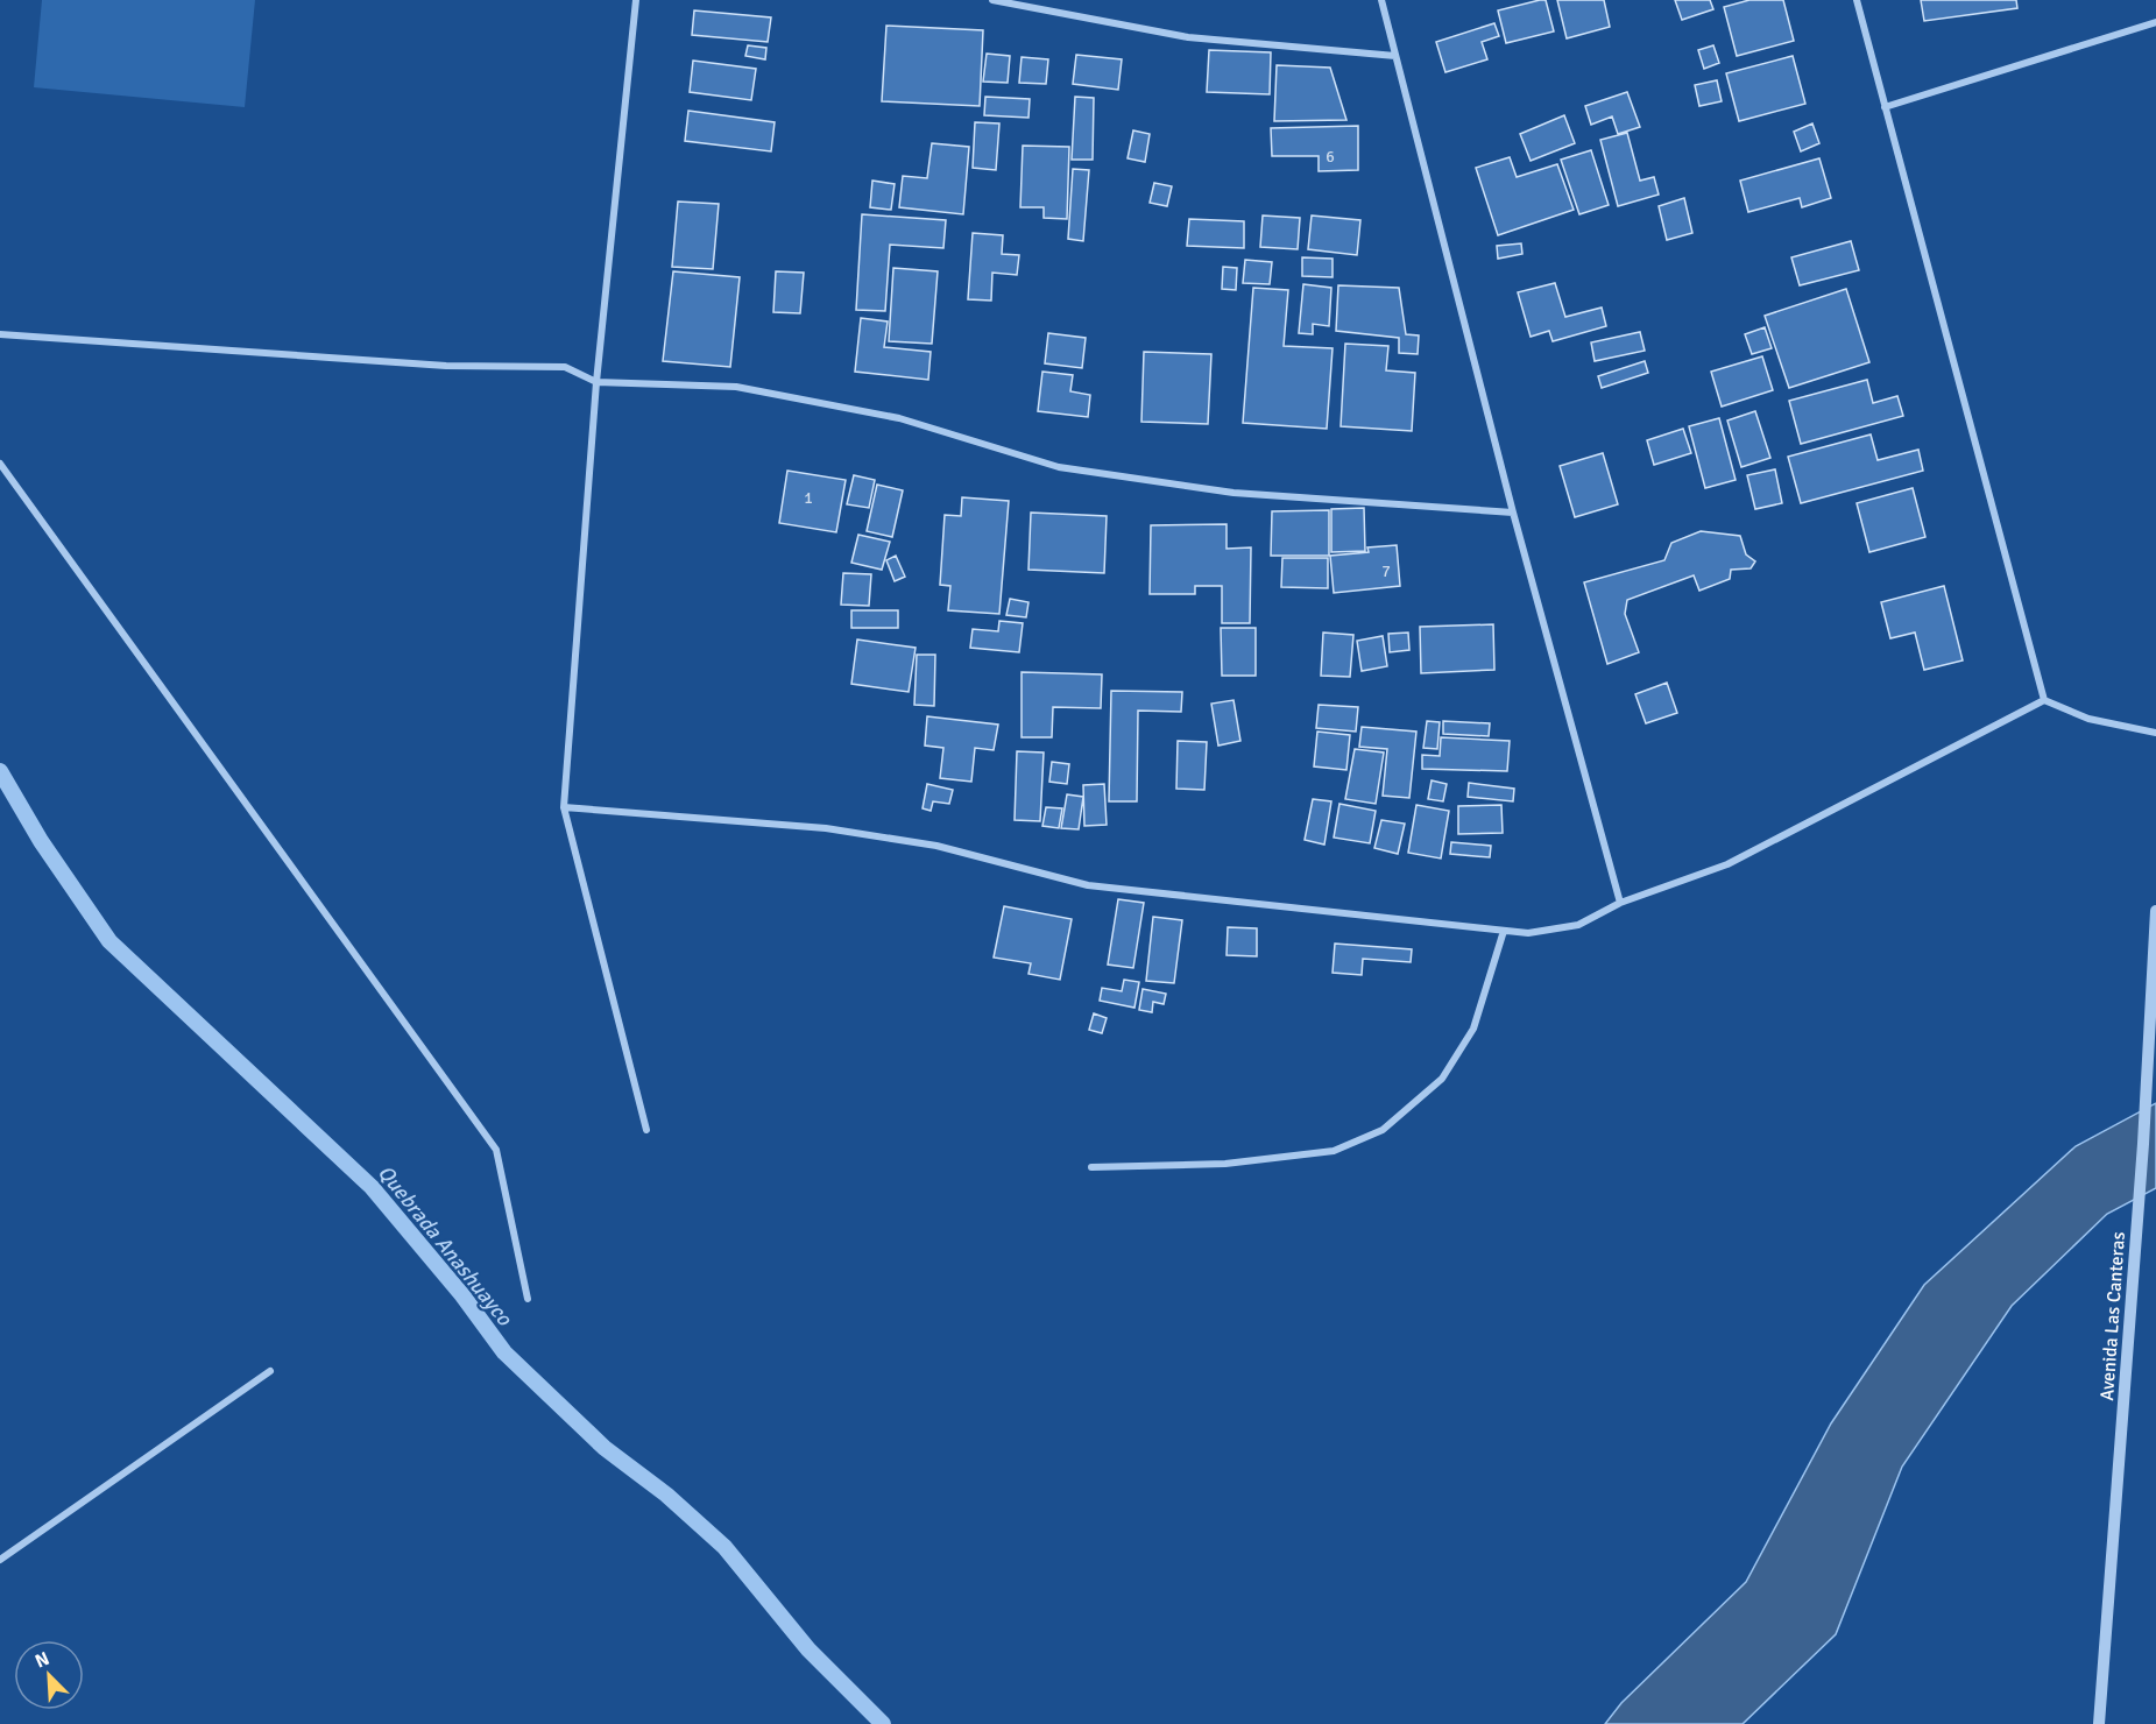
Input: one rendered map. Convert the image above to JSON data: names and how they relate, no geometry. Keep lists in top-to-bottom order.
{
  "streets": {
    "street": ["Avenida Las Canteras"]
  },
  "water": ["Quebrada Anashuayco"],
  "house_numbers": ["6", "1", "7"],
  "north": "top left"
}
